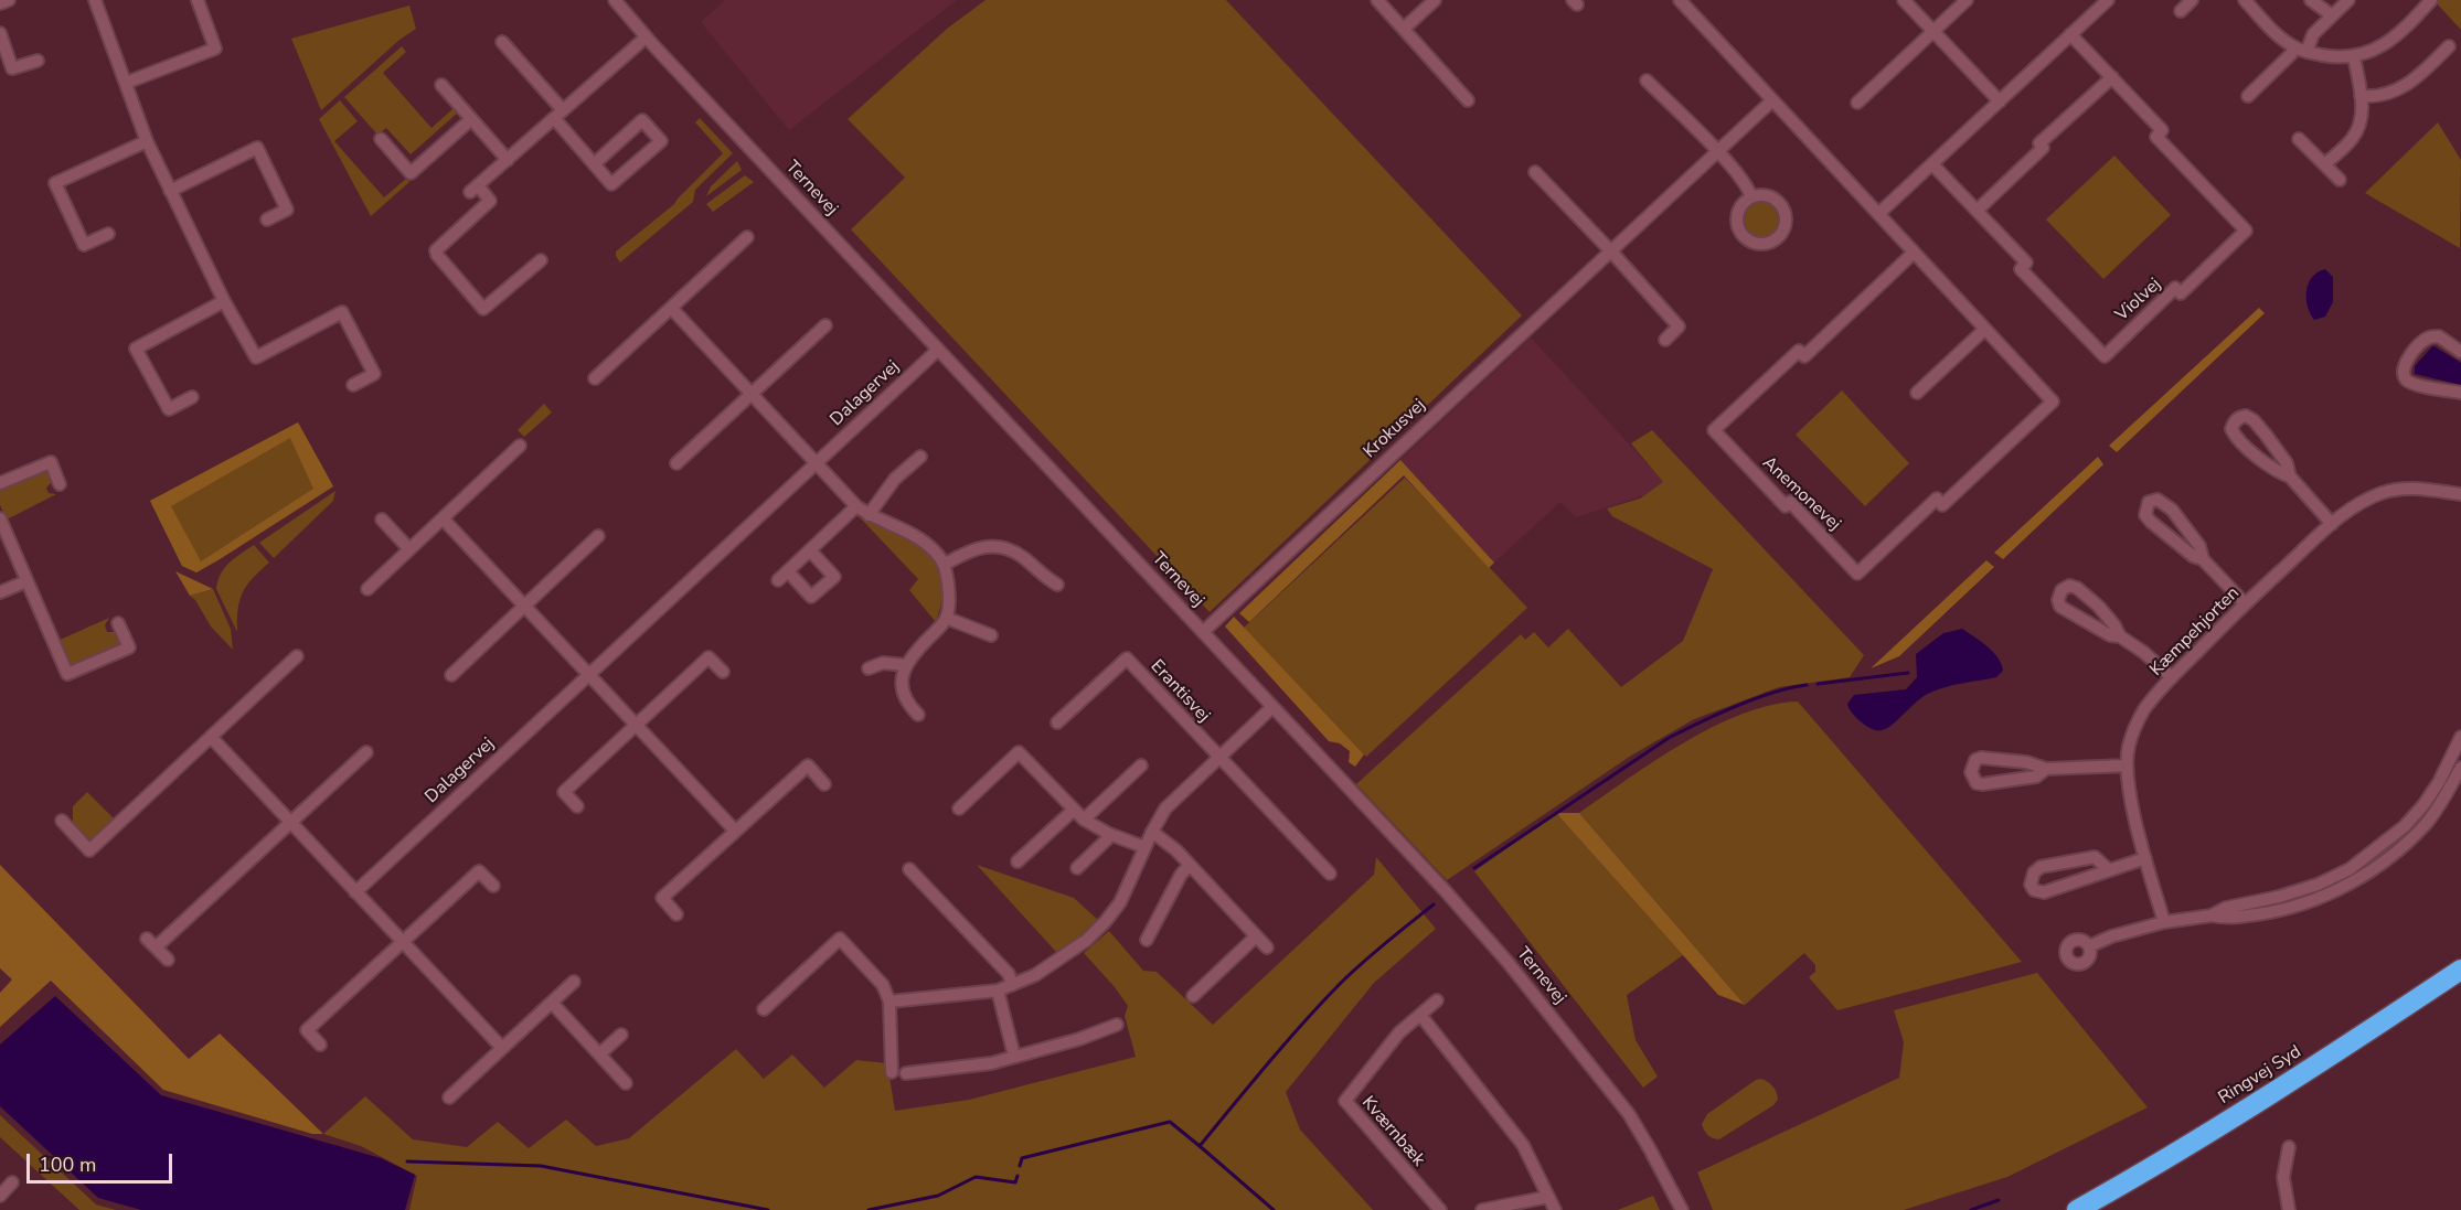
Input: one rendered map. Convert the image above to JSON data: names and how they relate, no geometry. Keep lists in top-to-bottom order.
{
  "streets": {
    "highway": ["Ringvej Syd"],
    "street": [
      "Ternevej",
      "Violvej",
      "Dalagervej",
      "Krokusvej",
      "Anemonevej",
      "Kæmpehjorten",
      "Erantisvej",
      "Kværnbæk"
    ]
  },
  "crossings": [
    ["Ternevej", "Dalagervej"],
    ["Ternevej", "Krokusvej"],
    ["Krokusvej", "Anemonevej"]
  ],
  "scale_bar": "100 m"
}
